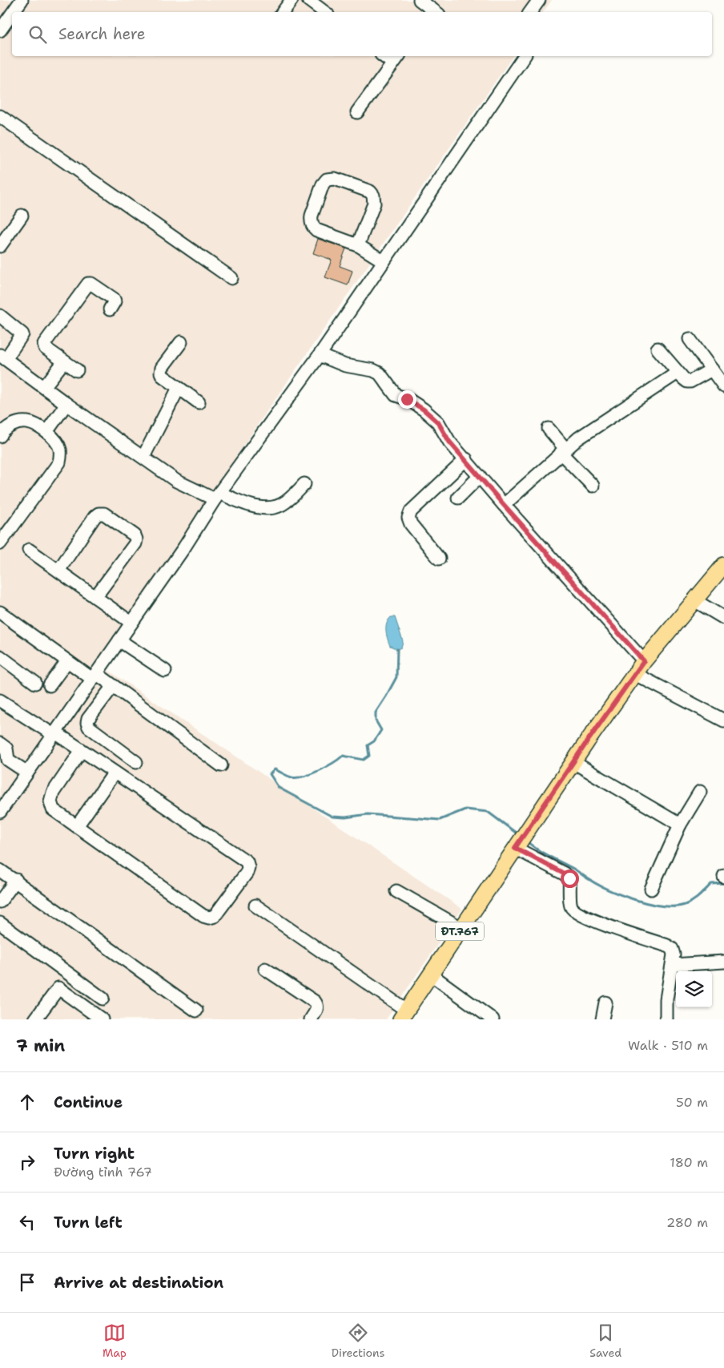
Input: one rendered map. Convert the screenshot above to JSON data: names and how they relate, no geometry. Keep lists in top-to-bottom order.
{
  "streets": {
    "main road": ["ĐT.767"]
  },
  "page": {
    "search": "Search here",
    "heading": ["7 min", "Walk · 510 m"],
    "list": [
      ["Continue", "50 m"],
      ["Turn right", "Đường tỉnh 767", "180 m"],
      ["Turn left", "280 m"],
      "Arrive at destination"
    ],
    "nav": ["Map", "Directions", "Saved"]
  }
}
